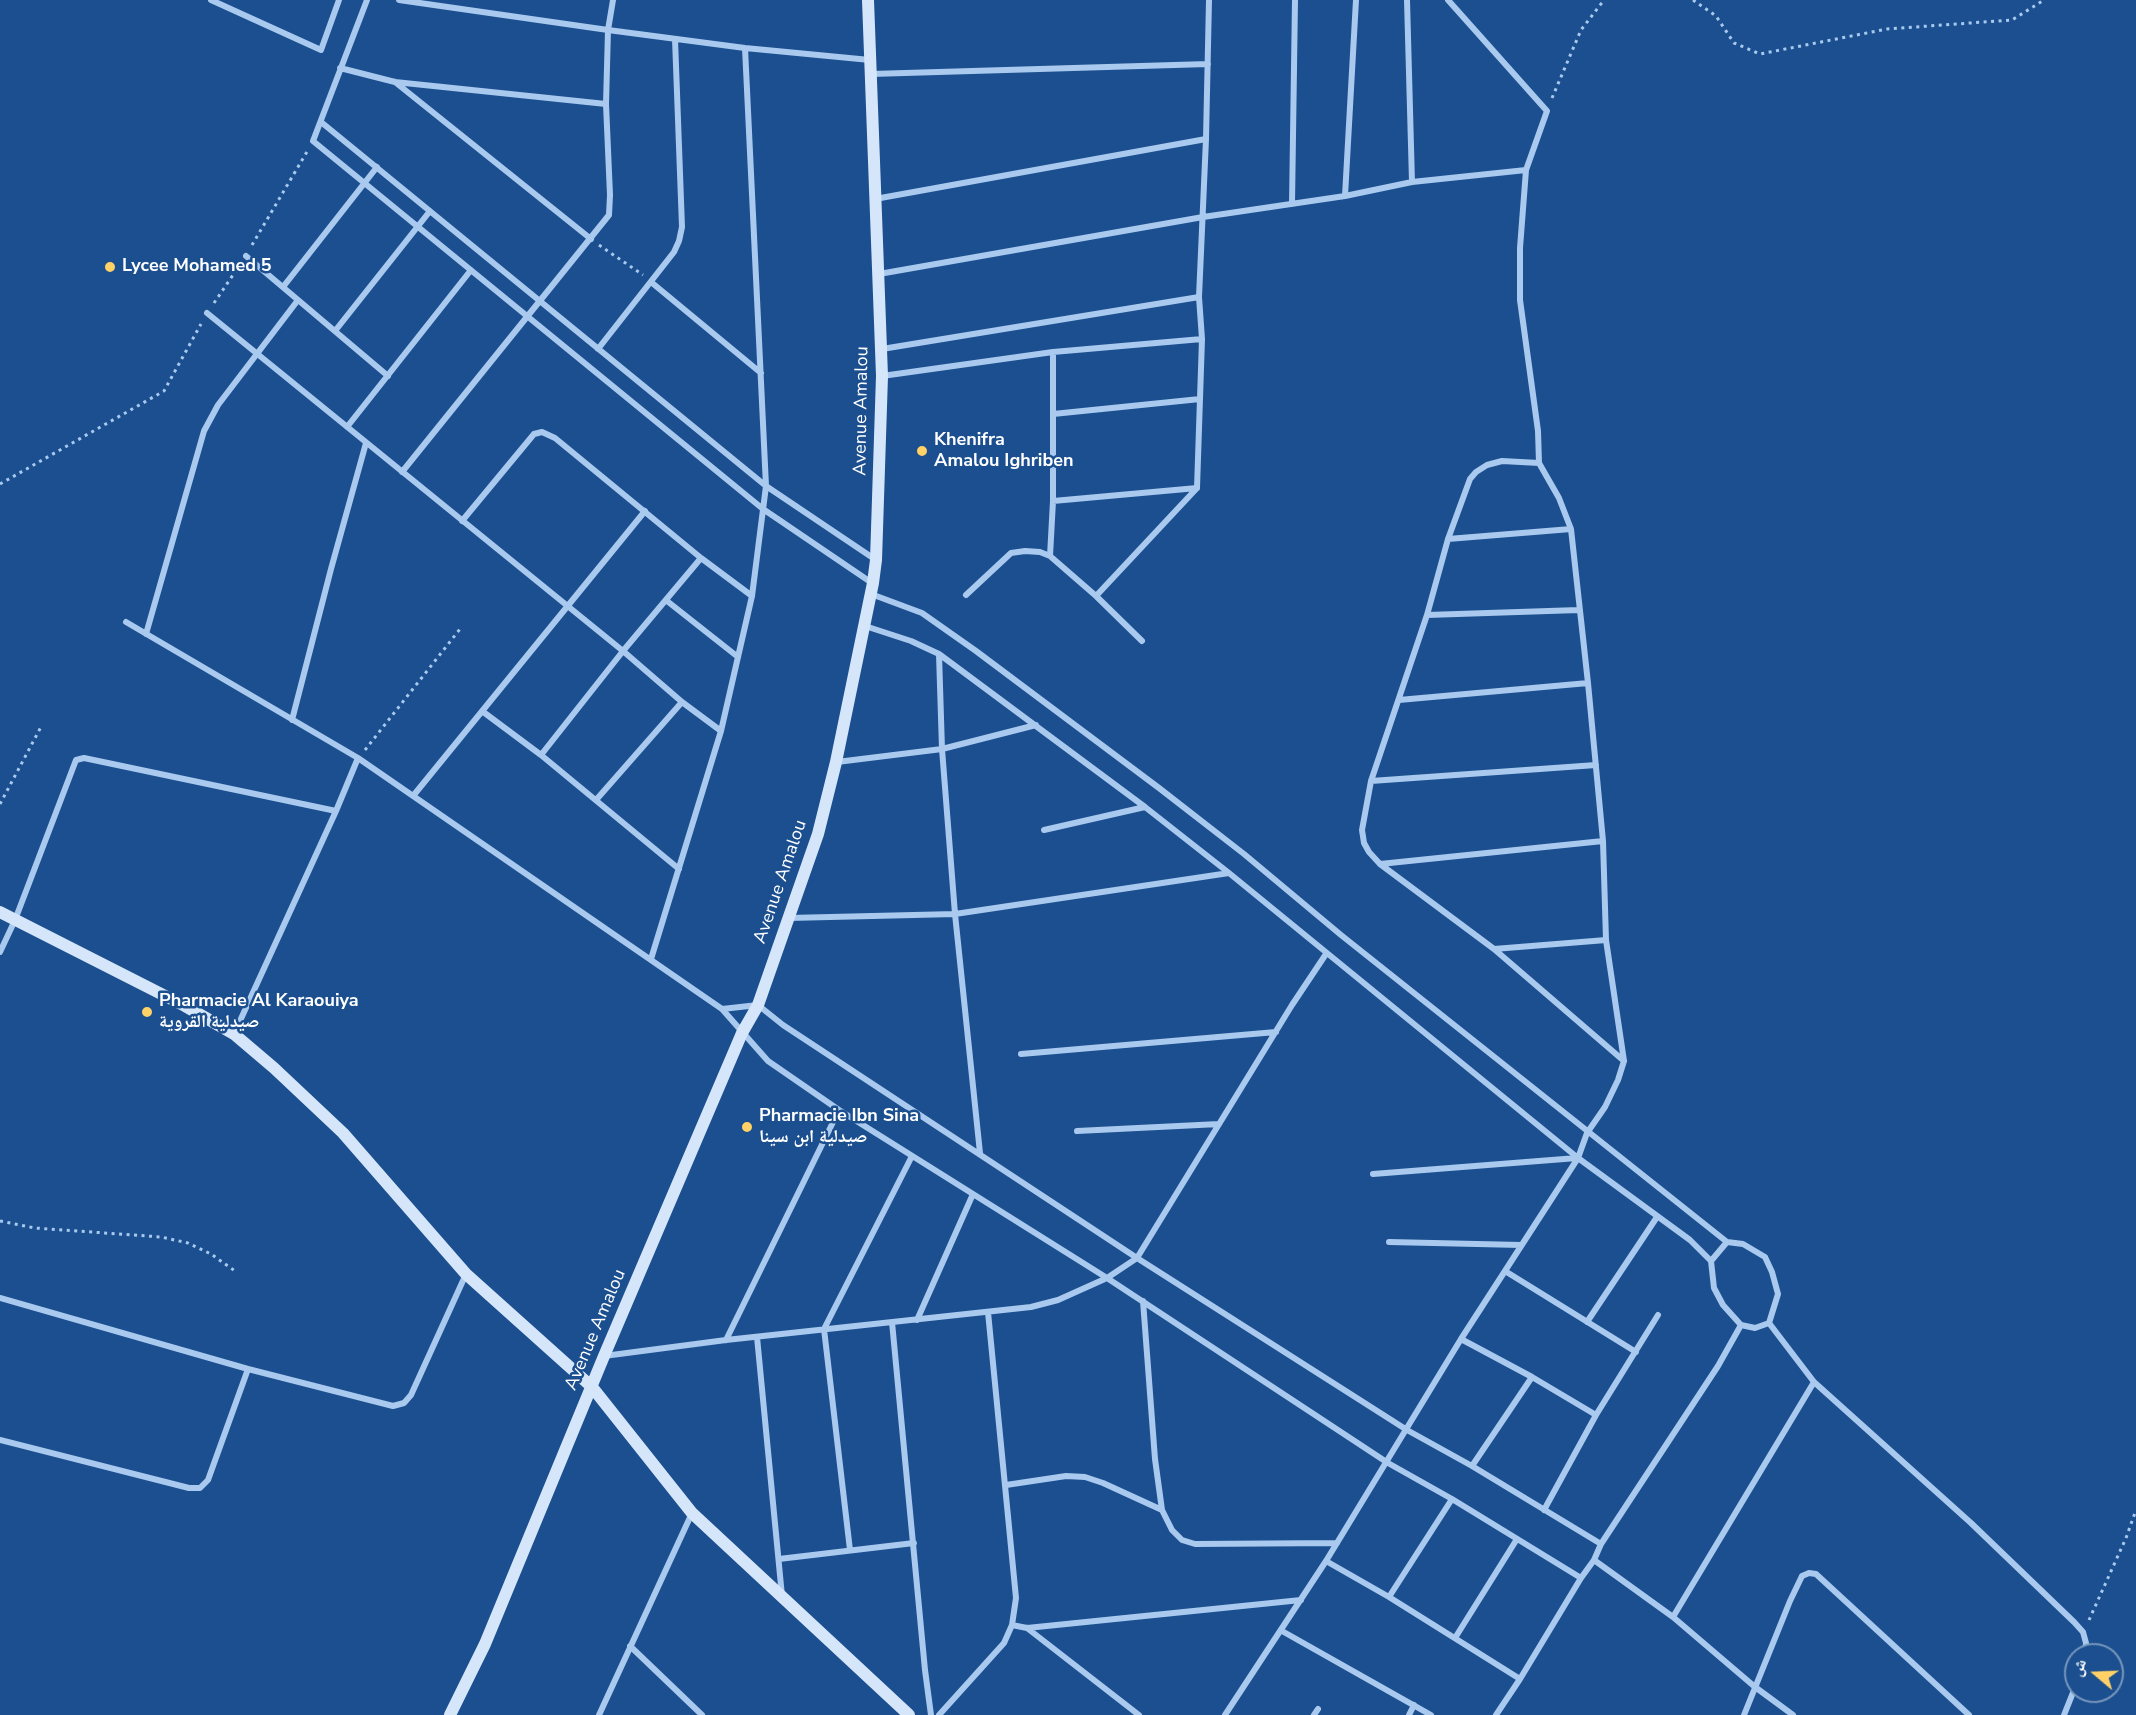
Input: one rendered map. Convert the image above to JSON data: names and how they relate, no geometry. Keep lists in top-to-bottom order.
{
  "streets": {
    "main road": ["Avenue Amalou"]
  },
  "places": [
    "Lycee Mohamed 5",
    "Khenifra Amalou Ighriben",
    "Pharmacie Al Karaouiya صيدلية القروية",
    "Pharmacie Ibn Sina صيدلية ابن سينا"
  ],
  "north": "left"
}
